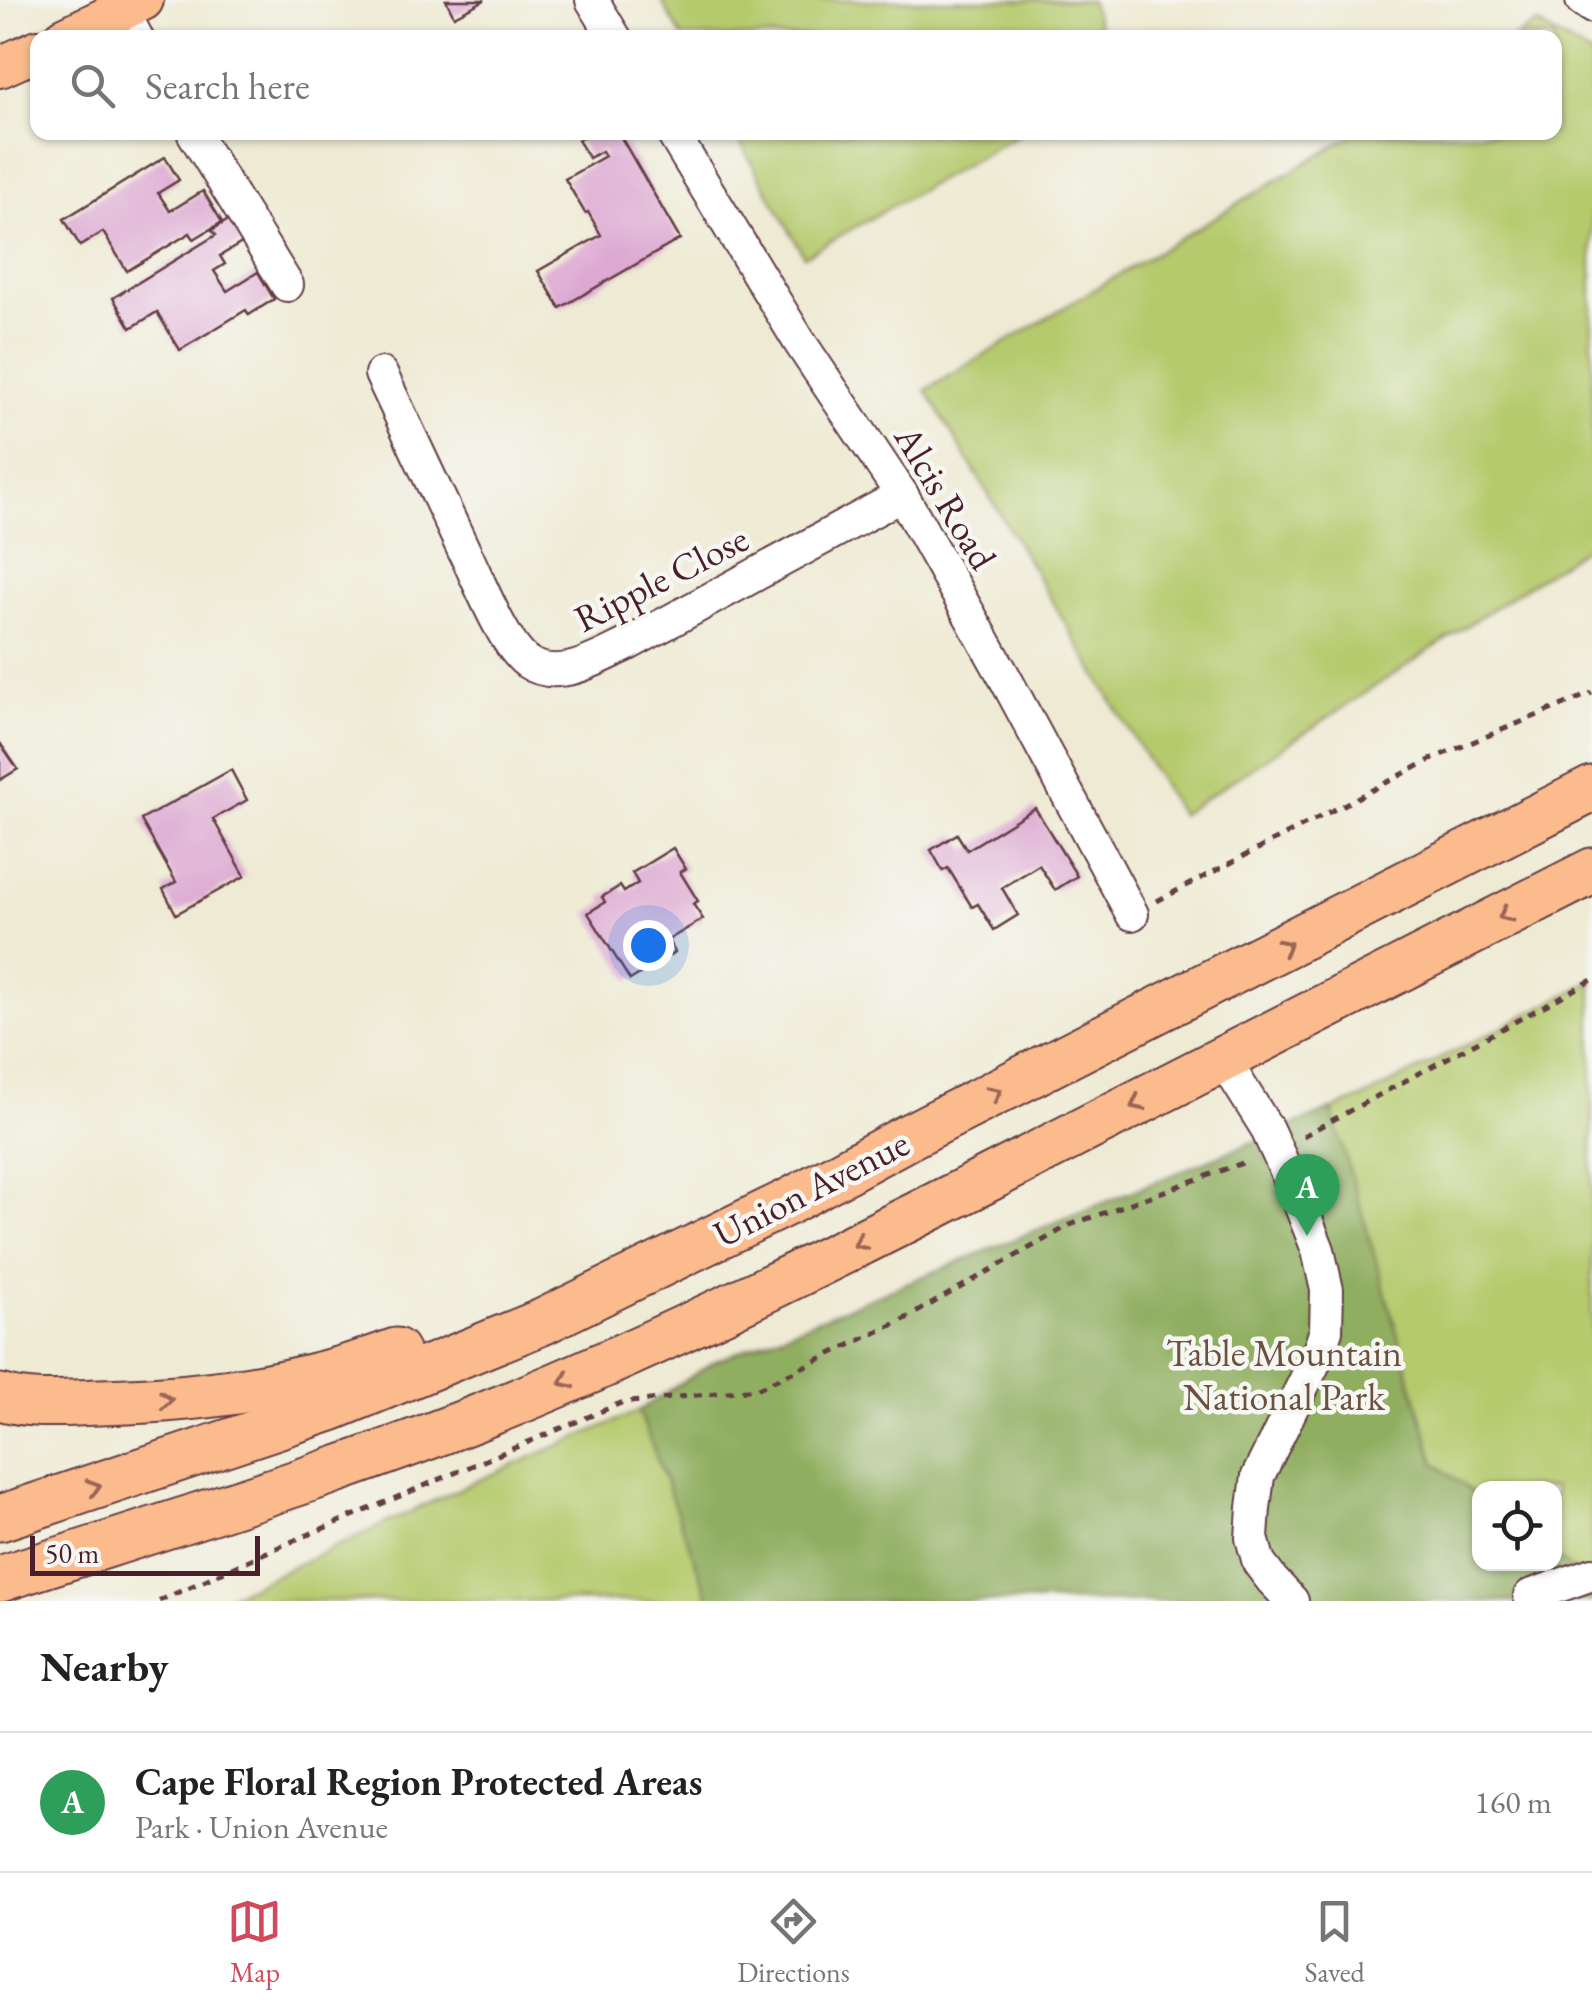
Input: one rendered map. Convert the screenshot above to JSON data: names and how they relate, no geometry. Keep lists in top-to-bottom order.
{
  "streets": {
    "highway": ["Union Avenue"],
    "street": ["Alcis Road", "Ripple Close"]
  },
  "crossings": [
    ["Alcis Road", "Ripple Close"]
  ],
  "parks": ["Table Mountain National Park"],
  "scale_bar": "50 m",
  "page": {
    "search": "Search here",
    "pins": "A",
    "scale": "50 m",
    "heading": "Nearby",
    "list": [
      {
        "mark": "A",
        "name": "Cape Floral Region Protected Areas",
        "note": "Park · Union Avenue",
        "value": "160 m"
      }
    ],
    "nav": ["Map", "Directions", "Saved"]
  }
}
